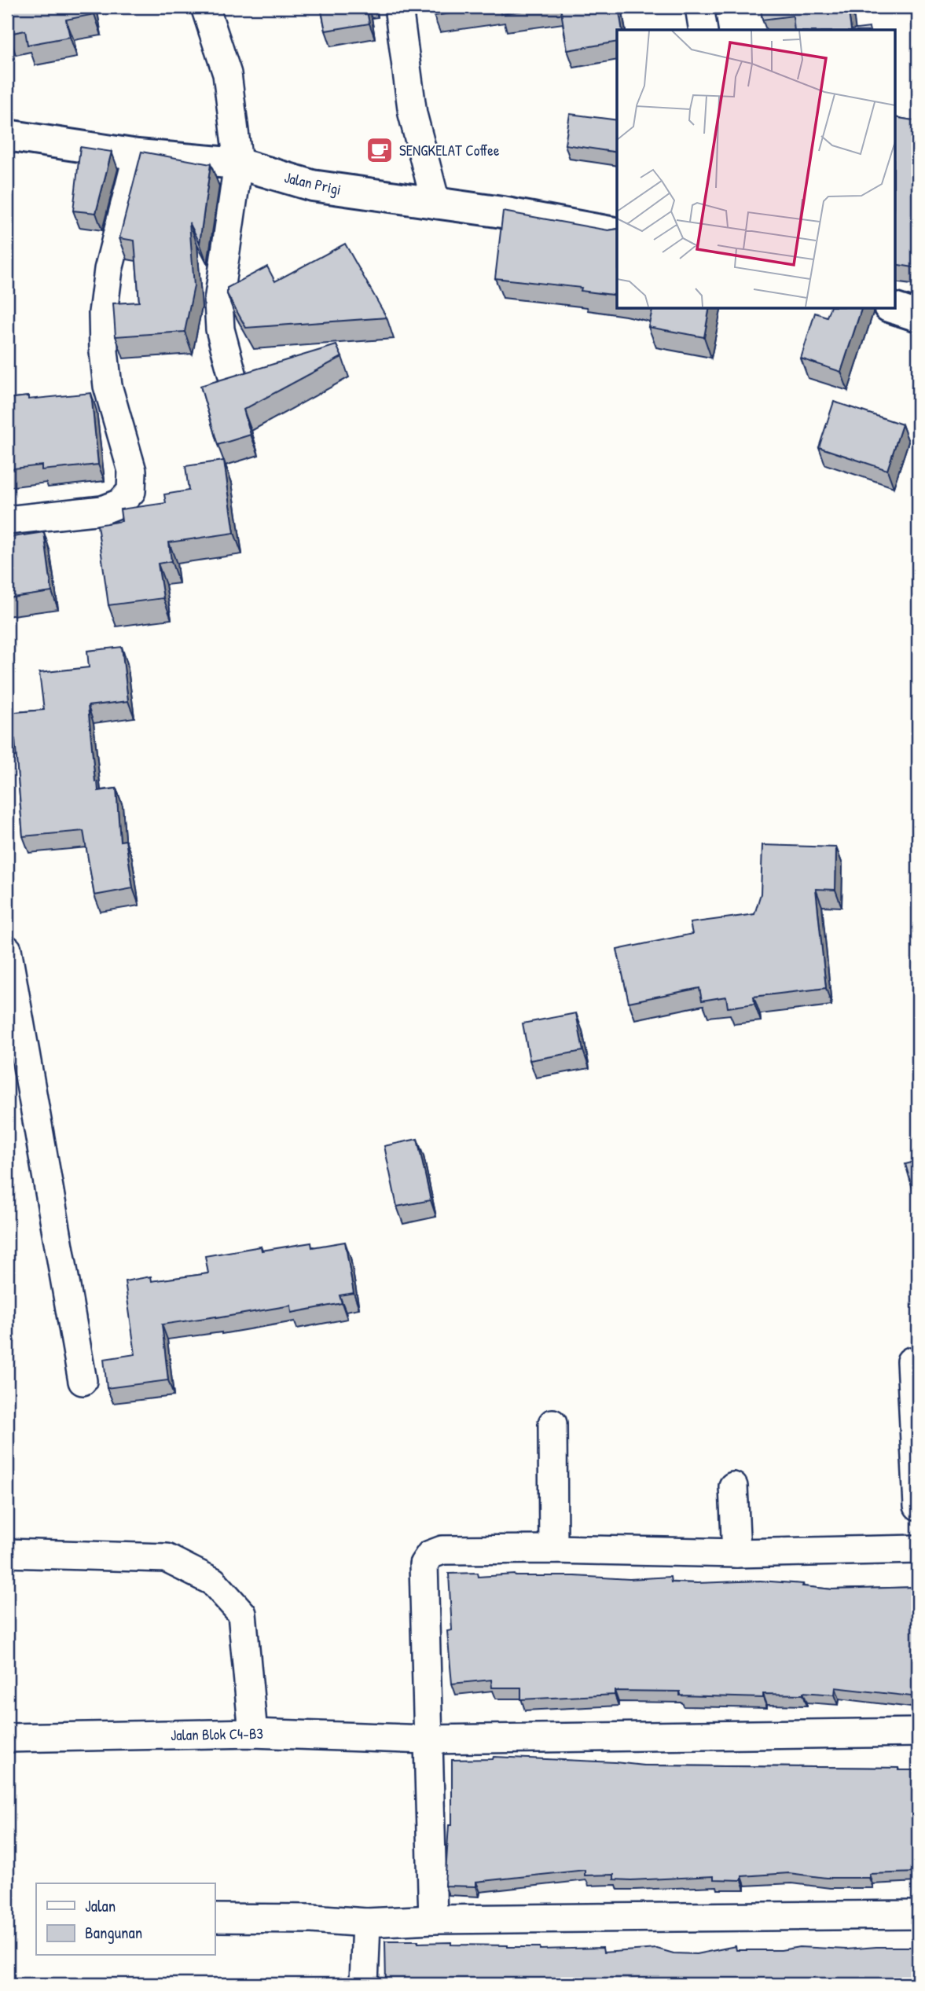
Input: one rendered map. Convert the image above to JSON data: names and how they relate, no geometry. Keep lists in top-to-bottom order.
{
  "streets": {
    "street": ["Jalan Prigi", "Jalan Blok C4-B3"]
  },
  "places": {
    "cafe": ["SENGKELAT Coffee"]
  },
  "legend": ["Jalan", "Bangunan"]
}
